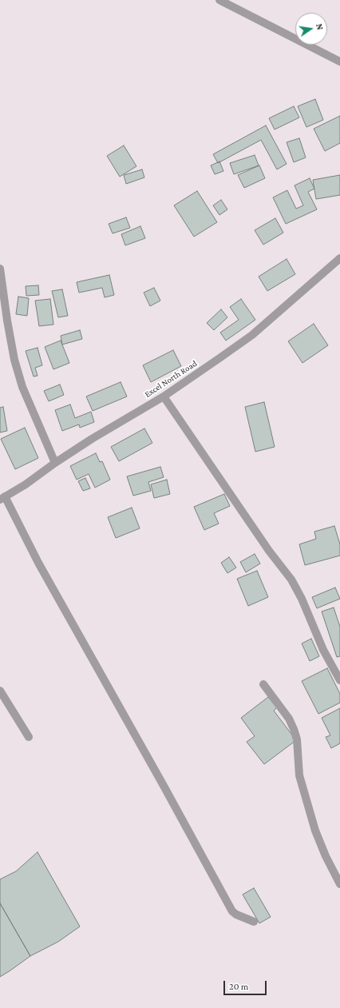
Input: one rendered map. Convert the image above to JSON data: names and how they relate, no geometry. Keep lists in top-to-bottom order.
{
  "streets": {
    "street": ["Excel North Road"]
  },
  "scale_bar": "20 m",
  "north": "right"
}
